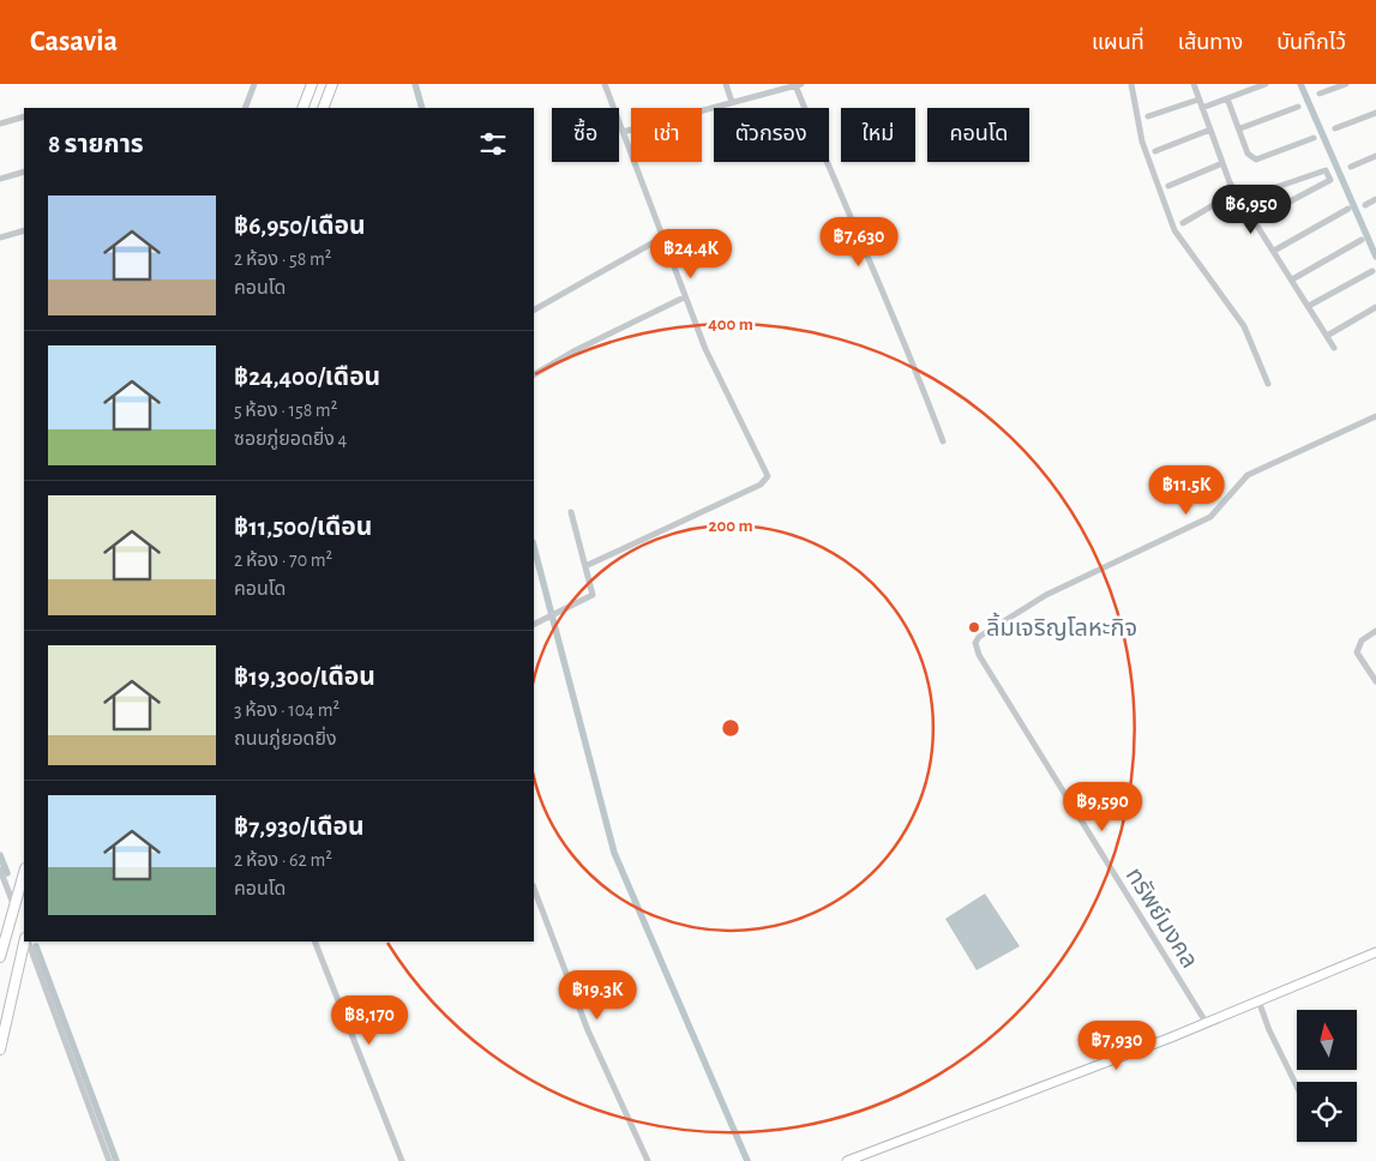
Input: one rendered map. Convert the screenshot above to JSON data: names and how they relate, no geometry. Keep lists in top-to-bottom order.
{
  "streets": {
    "street": ["ทรัพย์มงคล"]
  },
  "places": ["ลิ้มเจริญโลหะกิจ"],
  "north": "top",
  "page": {
    "header": "Casavia",
    "nav": ["แผนที่", "เส้นทาง", "บันทึกไว้"],
    "chip": [
      "ซื้อ",
      "เช่า",
      "ตัวกรอง",
      "ใหม่",
      "คอนโด"
    ],
    "heading": "8 รายการ",
    "list": [
      {
        "name": "฿6,950/เดือน",
        "note": "2 ห้อง · 58 m² · คอนโด"
      },
      {
        "name": "฿24,400/เดือน",
        "note": "5 ห้อง · 158 m² · ซอยภู่ยอดยิ่ง 4"
      },
      {
        "name": "฿11,500/เดือน",
        "note": "2 ห้อง · 70 m² · คอนโด"
      },
      {
        "name": "฿19,300/เดือน",
        "note": "3 ห้อง · 104 m² · ถนนภู่ยอดยิ่ง"
      },
      {
        "name": "฿7,930/เดือน",
        "note": "2 ห้อง · 62 m² · คอนโด"
      }
    ],
    "price": [
      "฿6,950",
      "฿7,630",
      "฿24.4K",
      "฿11.5K",
      "฿9,590",
      "฿19.3K",
      "฿8,170",
      "฿7,930"
    ]
  },
  "rings": ["400 m", "200 m"]
}
